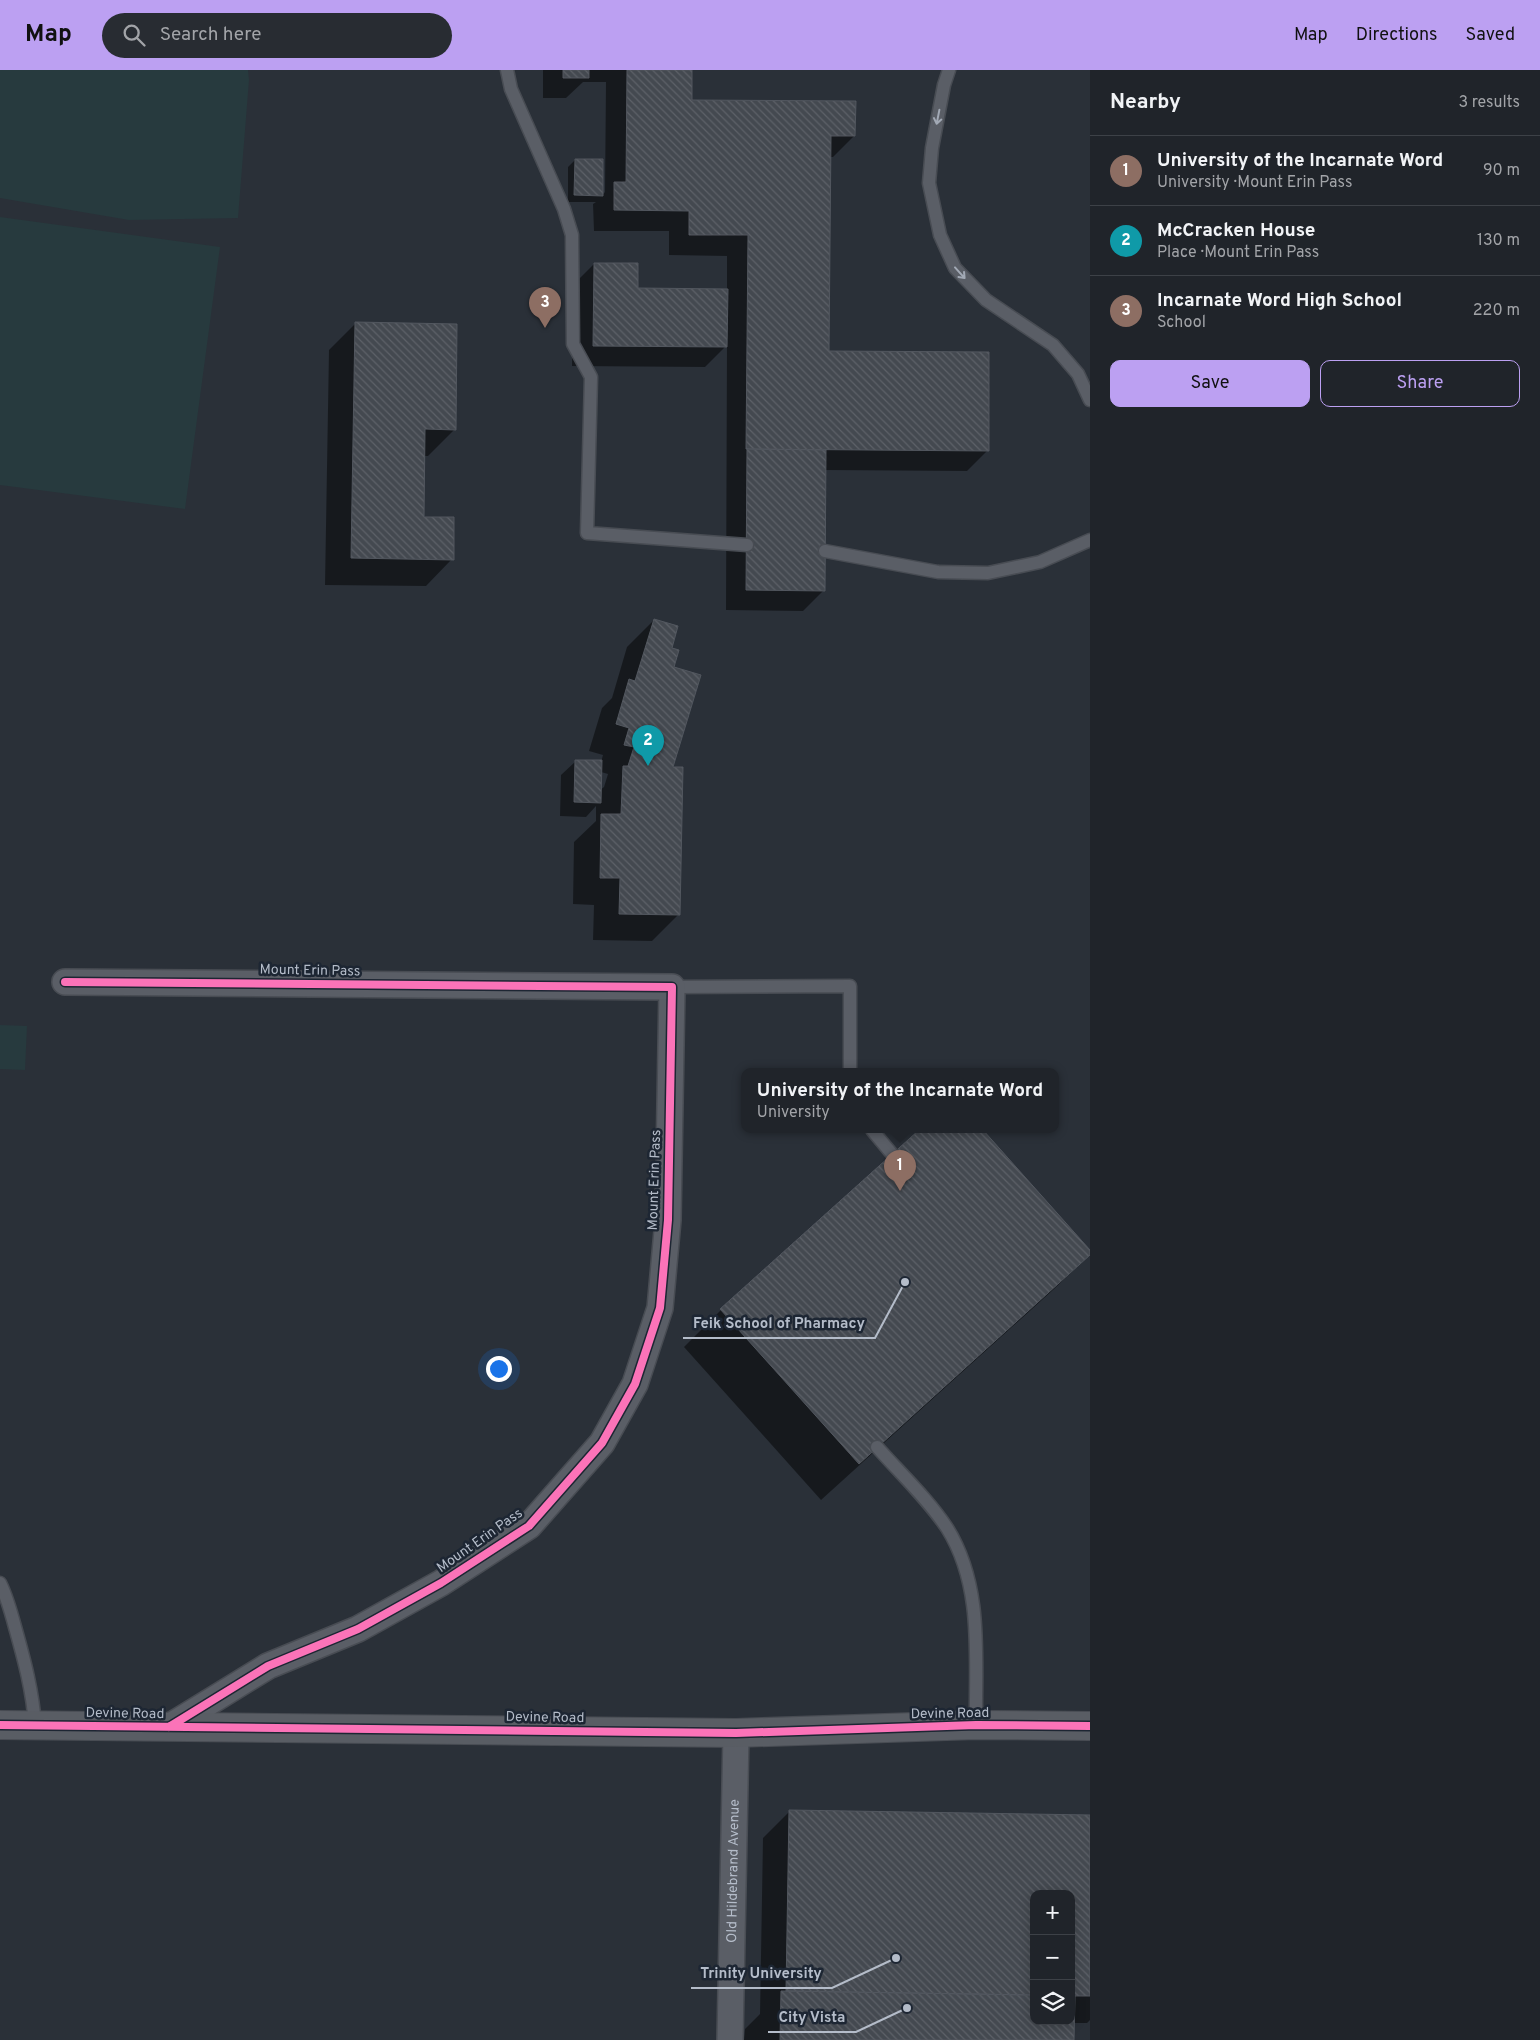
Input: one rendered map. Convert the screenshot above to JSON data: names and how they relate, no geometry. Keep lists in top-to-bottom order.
{
  "streets": {
    "street": ["Mount Erin Pass", "Devine Road", "Old Hildebrand Avenue"]
  },
  "crossings": [
    ["Mount Erin Pass", "Devine Road"],
    ["Devine Road", "Old Hildebrand Avenue"]
  ],
  "places": ["Feik School of Pharmacy", "Trinity University", "City Vista"],
  "page": {
    "header": "Map",
    "search": "Search here",
    "nav": ["Map", "Directions", "Saved"],
    "heading": ["Nearby", "3 results"],
    "list": [
      {
        "mark": "1",
        "name": "University of the Incarnate Word",
        "note": "University · Mount Erin Pass",
        "value": "90 m"
      },
      {
        "mark": "2",
        "name": "McCracken House",
        "note": "Place · Mount Erin Pass",
        "value": "130 m"
      },
      {
        "mark": "3",
        "name": "Incarnate Word High School",
        "note": "School",
        "value": "220 m"
      }
    ],
    "pins": ["3", "2", "1"],
    "buttons": ["Save", "Share"],
    "popup": ["University of the Incarnate Word", "University"],
    "map_buttons": ["+", "−"]
  }
}
